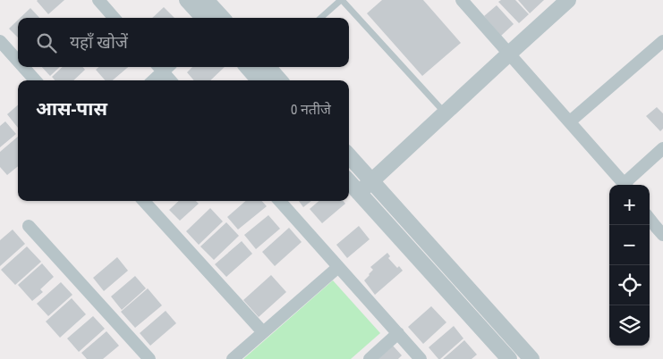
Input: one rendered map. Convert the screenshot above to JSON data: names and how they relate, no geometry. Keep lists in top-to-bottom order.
{
  "page": {
    "search": "यहाँ खोजें",
    "heading": ["आस-पास", "0 नतीजे"],
    "map_buttons": ["+", "−"]
  }
}
